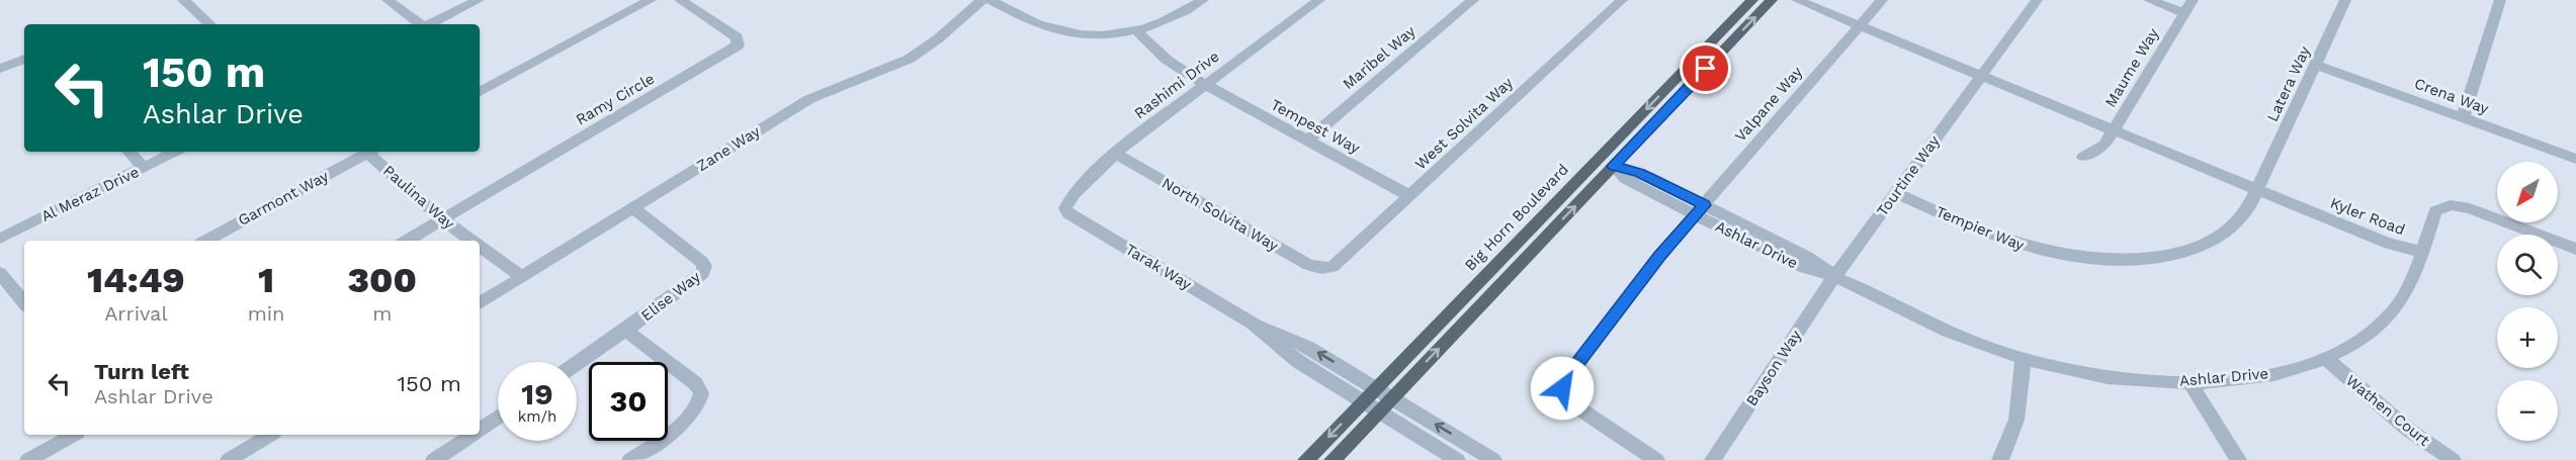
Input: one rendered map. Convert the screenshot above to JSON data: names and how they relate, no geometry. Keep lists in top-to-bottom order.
{
  "streets": {
    "main road": ["Big Horn Boulevard"],
    "street": [
      "Maribel Way",
      "Maume Way",
      "Latera Way",
      "Rashimi Drive",
      "Crena Way",
      "Ramy Circle",
      "Valpane Way",
      "West Solvita Way",
      "Tempest Way",
      "Zane Way",
      "Tourtine Way",
      "Al Meraz Drive",
      "Paulina Way",
      "Garmont Way",
      "North Solvita Way",
      "Kyler Road",
      "Tempier Way",
      "Ashlar Drive",
      "Tarak Way",
      "Elise Way",
      "Bayson Way",
      "Wathen Court"
    ]
  },
  "crossings": [
    ["Maribel Way", "Tempest Way"],
    ["Maume Way", "Kyler Road"],
    ["Latera Way", "Crena Way"],
    ["Latera Way", "Kyler Road"],
    ["Latera Way", "Tempier Way"],
    ["Rashimi Drive", "Tempest Way"],
    ["Rashimi Drive", "North Solvita Way"],
    ["Rashimi Drive", "Tarak Way"],
    ["Ramy Circle", "Paulina Way"],
    ["Valpane Way", "Kyler Road"],
    ["Valpane Way", "Ashlar Drive"],
    ["West Solvita Way", "Tempest Way"],
    ["West Solvita Way", "North Solvita Way"],
    ["Zane Way", "Paulina Way"],
    ["Zane Way", "Elise Way"],
    ["Tourtine Way", "Kyler Road"],
    ["Tourtine Way", "Tempier Way"],
    ["Tourtine Way", "Ashlar Drive"],
    ["Tourtine Way", "Bayson Way"],
    ["Kyler Road", "Tempier Way"],
    ["Kyler Road", "Ashlar Drive"],
    ["Big Horn Boulevard", "Tarak Way"],
    ["Ashlar Drive", "Bayson Way"],
    ["Ashlar Drive", "Wathen Court"]
  ],
  "north": "bottom left",
  "page": {
    "turn": ["150 m", "Ashlar Drive"],
    "map_buttons": ["+", "−"],
    "eta": [
      "14:49",
      "Arrival",
      "1",
      "min",
      "300",
      "m"
    ],
    "list": [
      {
        "name": "Turn left",
        "note": "Ashlar Drive",
        "value": "150 m"
      }
    ],
    "speed": "19 km/h",
    "limit": "30"
  }
}
